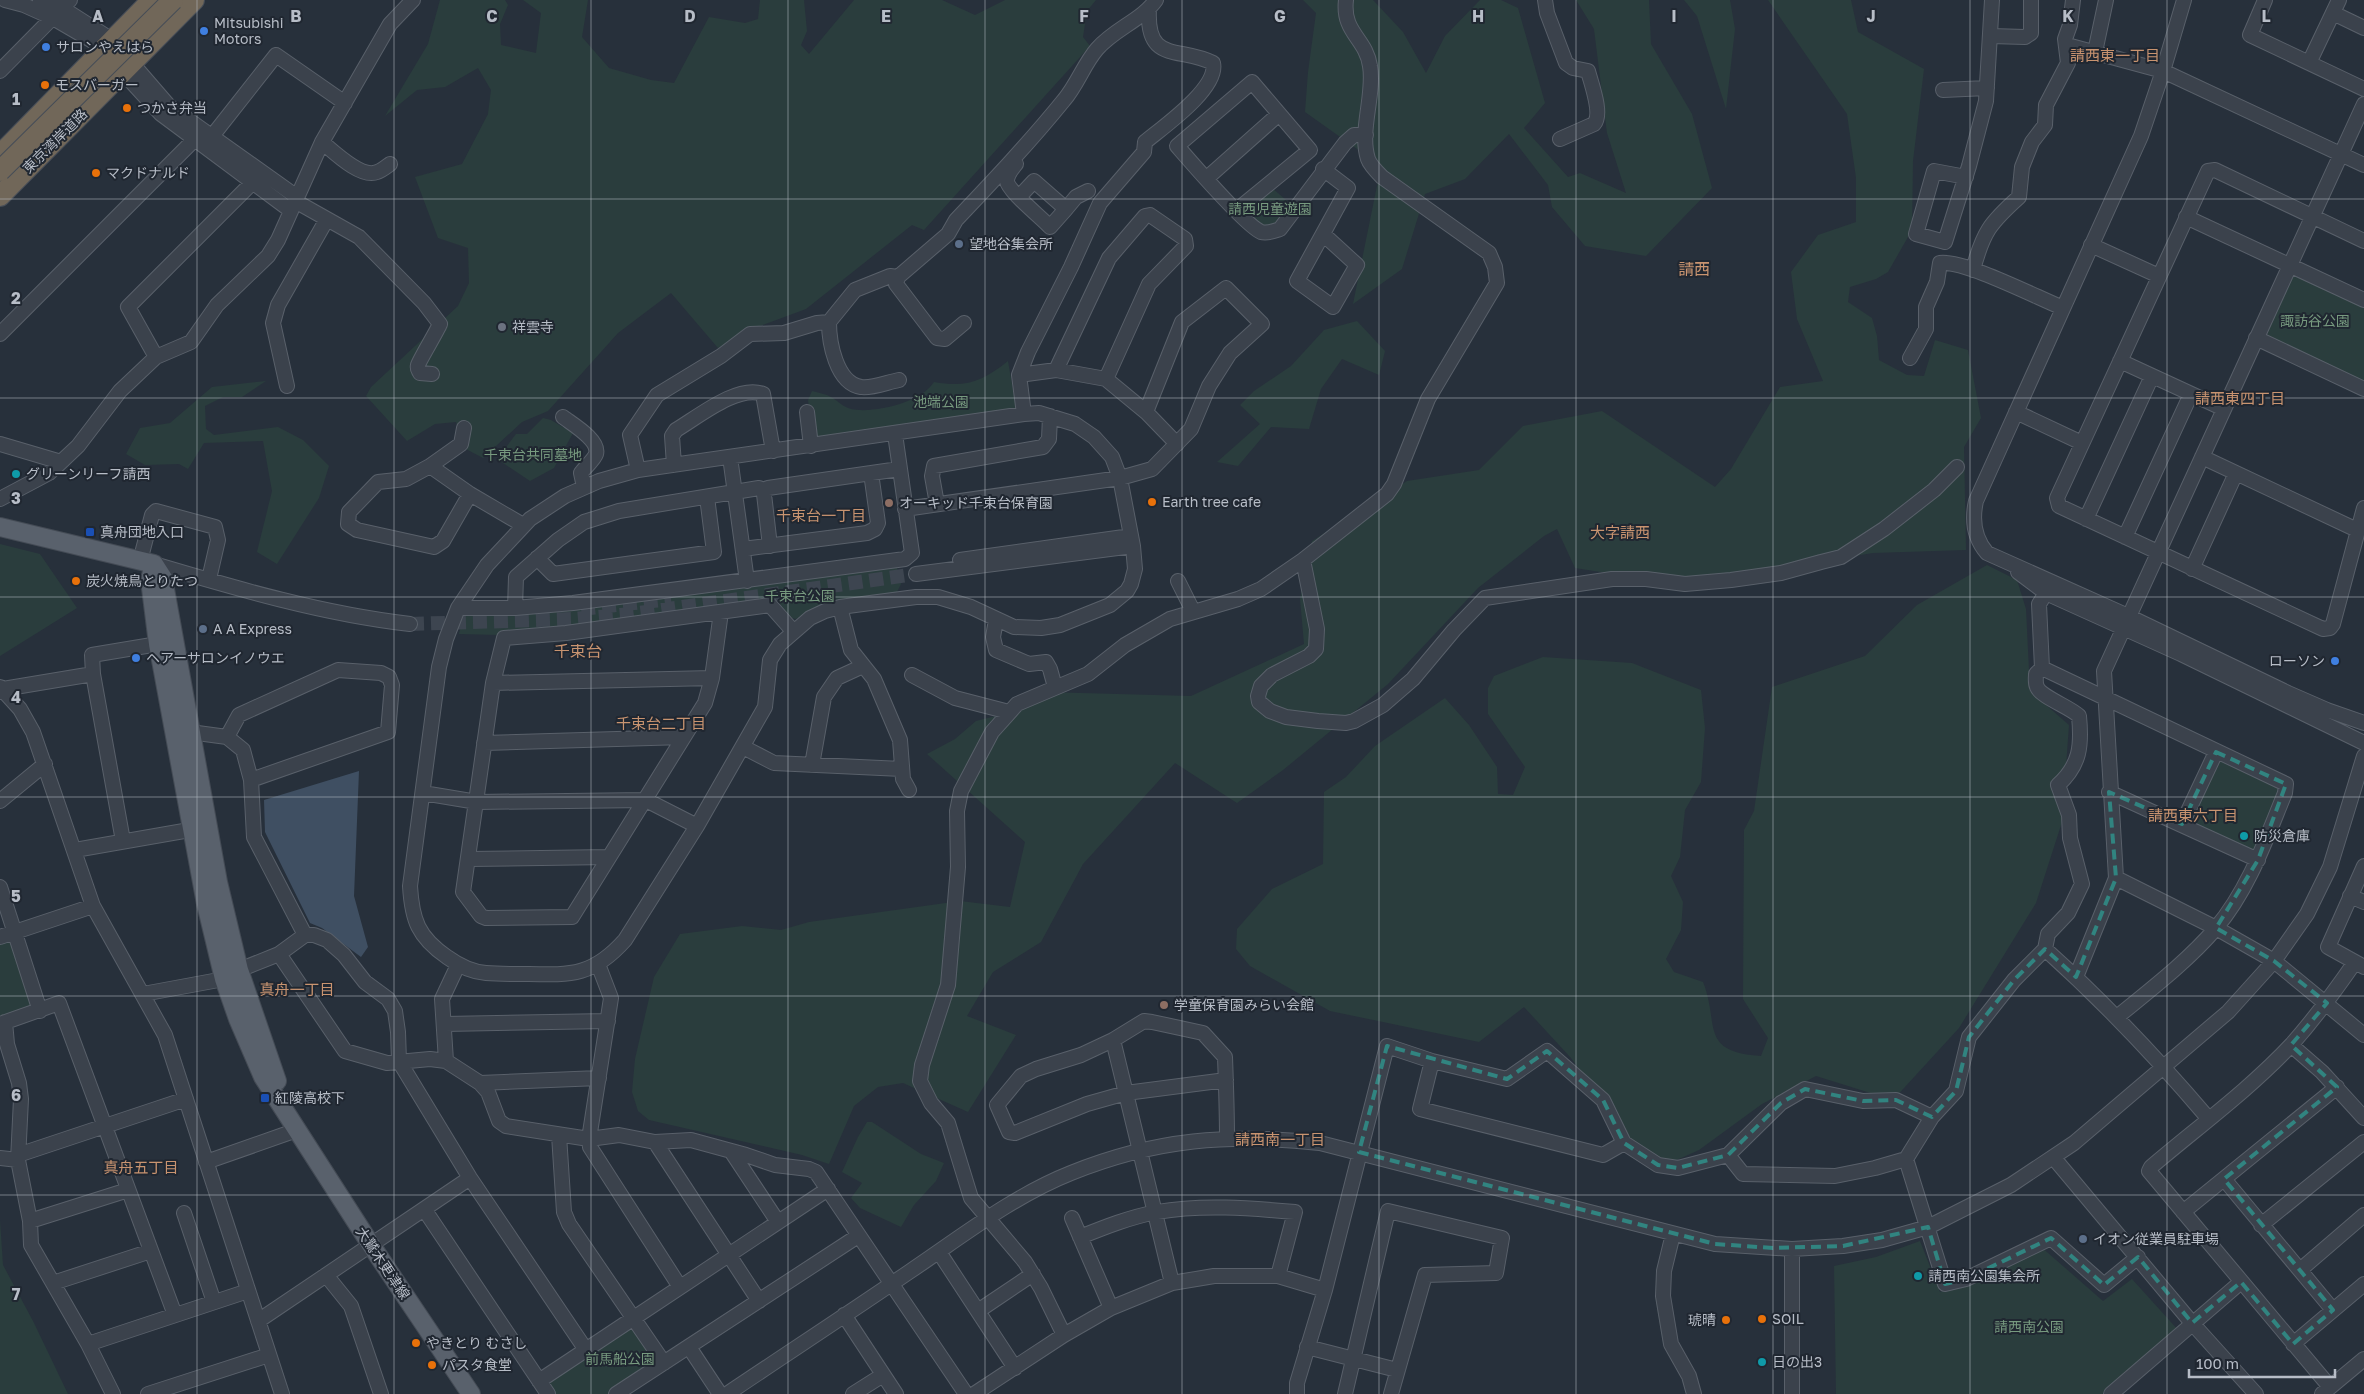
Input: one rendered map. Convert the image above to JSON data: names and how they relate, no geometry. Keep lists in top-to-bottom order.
{
  "streets": {
    "highway": ["東京湾岸道路"],
    "main road": ["大鷲木更津線"]
  },
  "districts": [
    "請西東一丁目",
    "請西",
    "請西東四丁目",
    "千束台一丁目",
    "大字請西",
    "千束台",
    "千束台二丁目",
    "請西東六丁目",
    "真舟一丁目",
    "請西南一丁目",
    "真舟五丁目"
  ],
  "parks": [
    "請西児童遊園",
    "諏訪谷公園",
    "池端公園",
    "千束台共同墓地",
    "千束台公園",
    "請西南公園",
    "前馬船公園"
  ],
  "places": {
    "other": [
      "Mitsubishi Motors",
      "サロンやえはら",
      "モスバーガー",
      "つかさ弁当",
      "マクドナルド",
      "望地谷集会所",
      "祥雲寺",
      "グリーンリーフ請西",
      "Earth tree cafe",
      "オーキッド千束台保育園",
      "炭火焼鳥とりたつ",
      "A A Express",
      "ヘアーサロンイノウエ",
      "ローソン",
      "防災倉庫",
      "学童保育園みらい会館",
      "イオン従業員駐車場",
      "請西南公園集会所",
      "SOIL",
      "琥晴",
      "やきとり むさし",
      "日の出3",
      "パスタ食堂"
    ],
    "transit": ["真舟団地入口", "紅陵高校下"]
  },
  "scale_bar": "100 m",
  "grid": {
    "columns": [
      "A",
      "B",
      "C",
      "D",
      "E",
      "F",
      "G",
      "H",
      "I",
      "J",
      "K",
      "L"
    ],
    "rows": [
      "1",
      "2",
      "3",
      "4",
      "5",
      "6",
      "7"
    ]
  }
}
